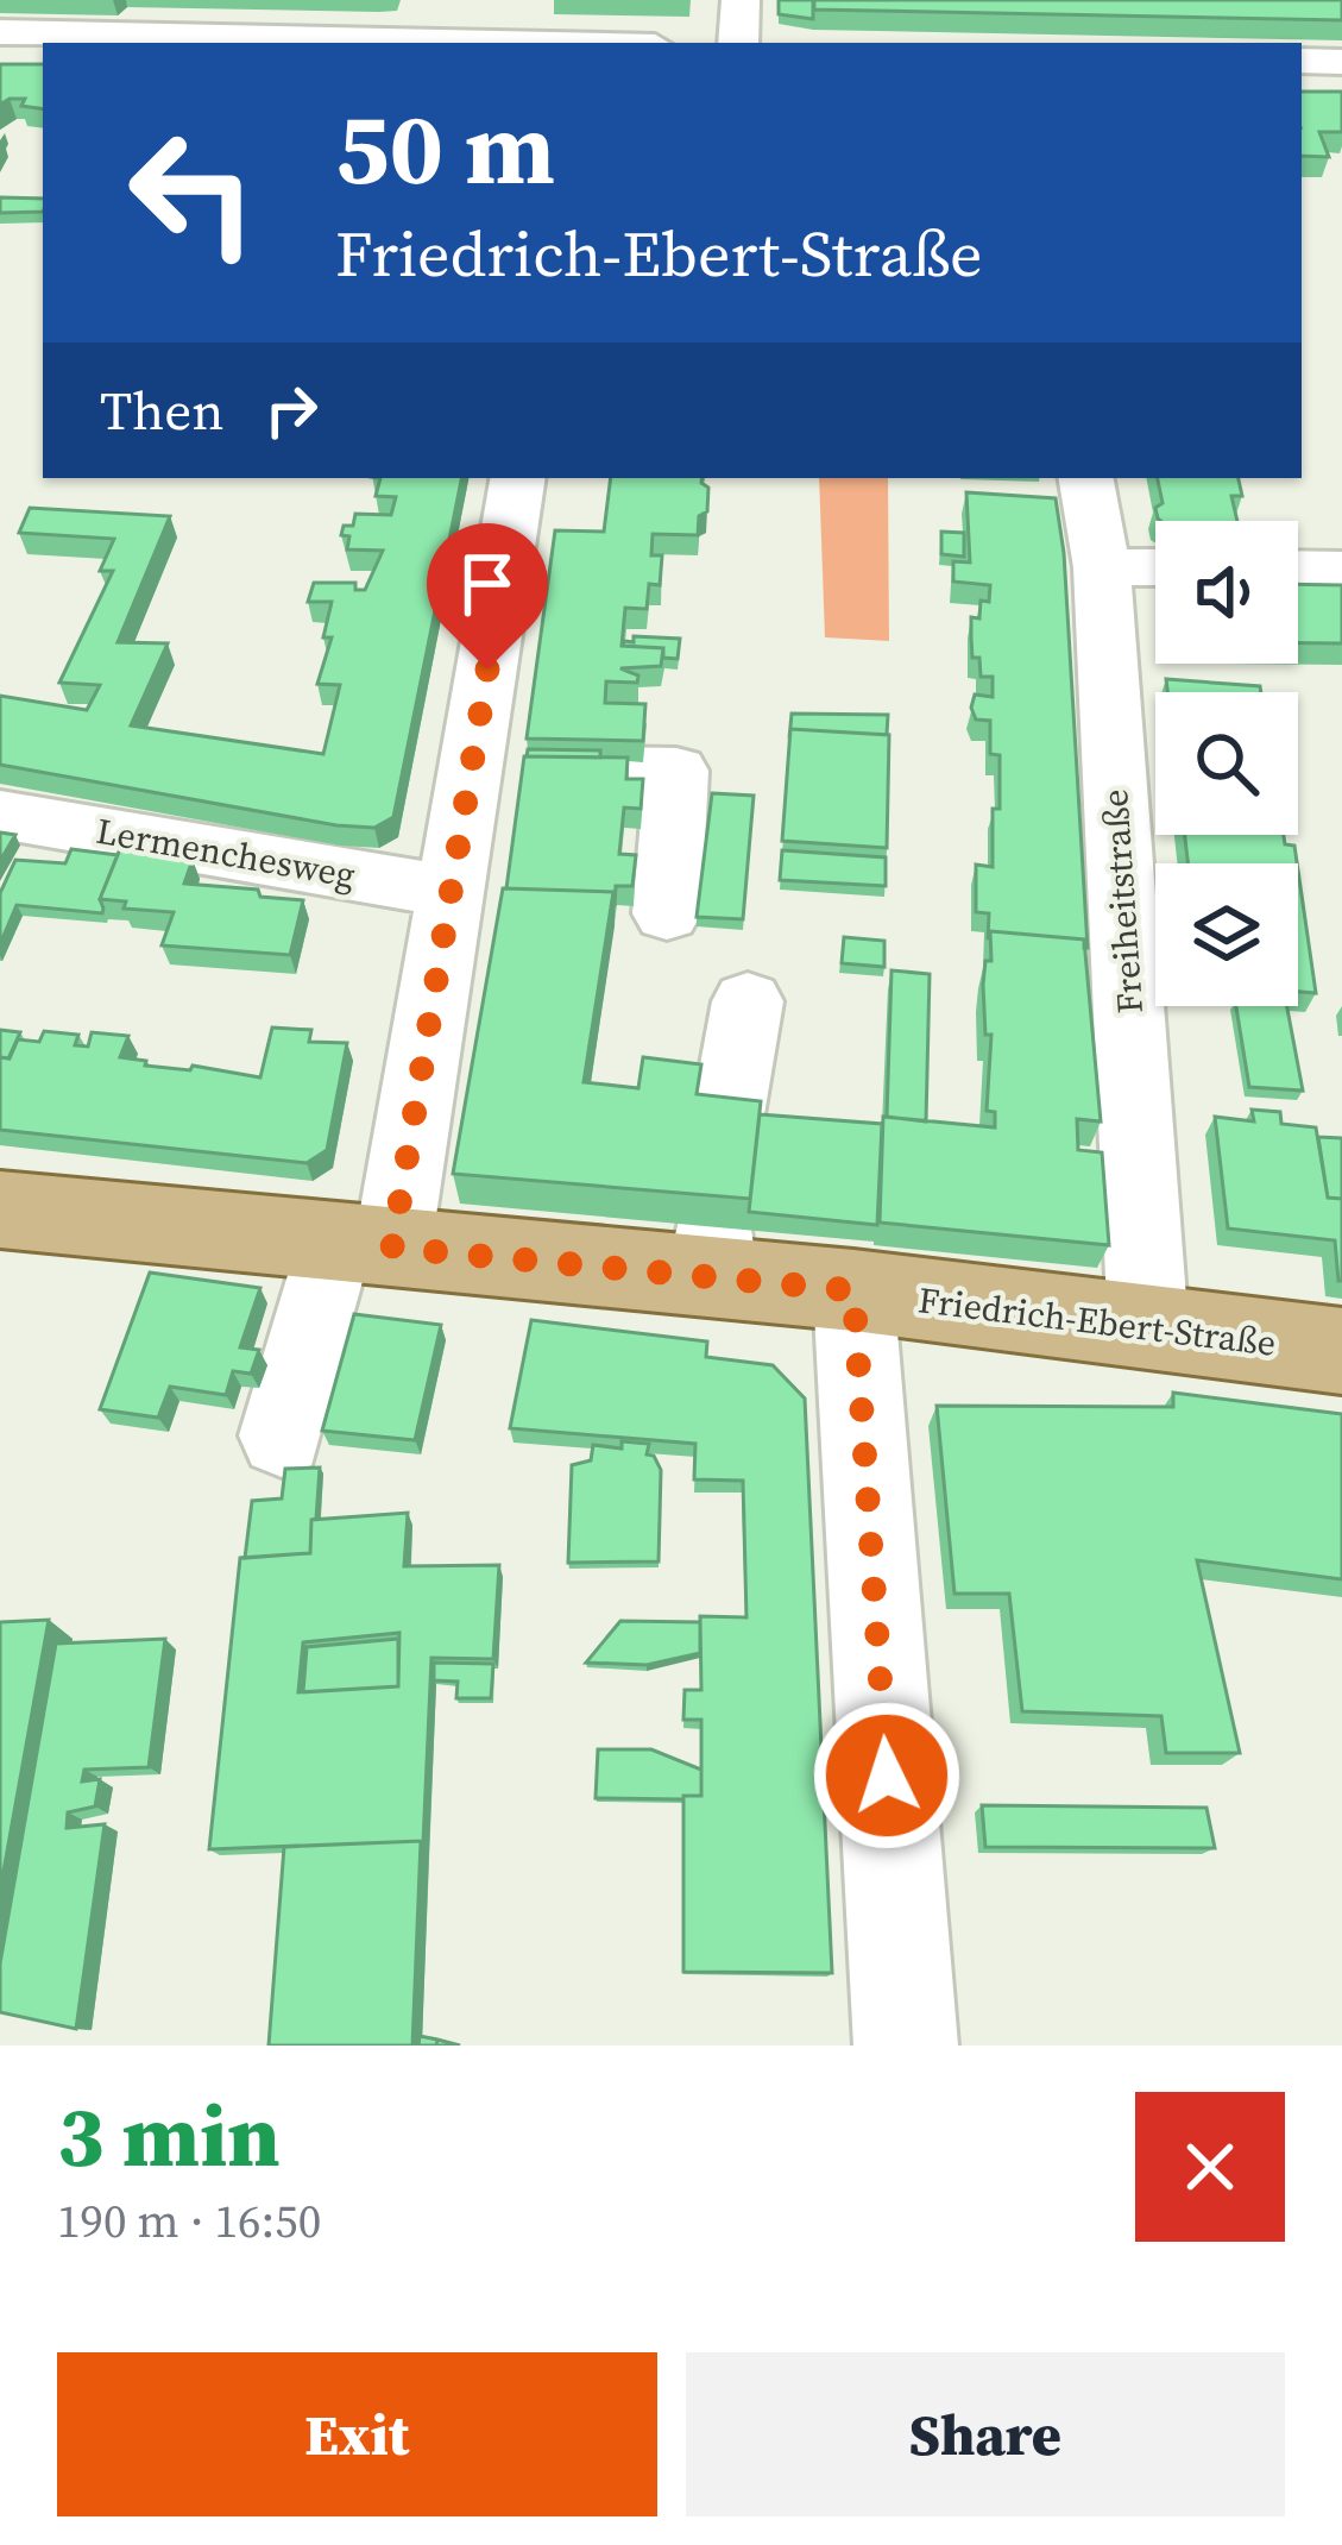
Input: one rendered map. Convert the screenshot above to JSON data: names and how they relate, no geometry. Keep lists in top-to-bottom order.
{
  "streets": {
    "main road": ["Friedrich-Ebert-Straße"],
    "street": ["Lermenchesweg", "Freiheitstraße"]
  },
  "crossings": [
    ["Freiheitstraße", "Friedrich-Ebert-Straße"]
  ],
  "page": {
    "turn": ["50 m", "Friedrich-Ebert-Straße"],
    "then": "Then",
    "heading": ["3 min", "190 m · 16:50"],
    "buttons": ["Exit", "Share"]
  }
}
